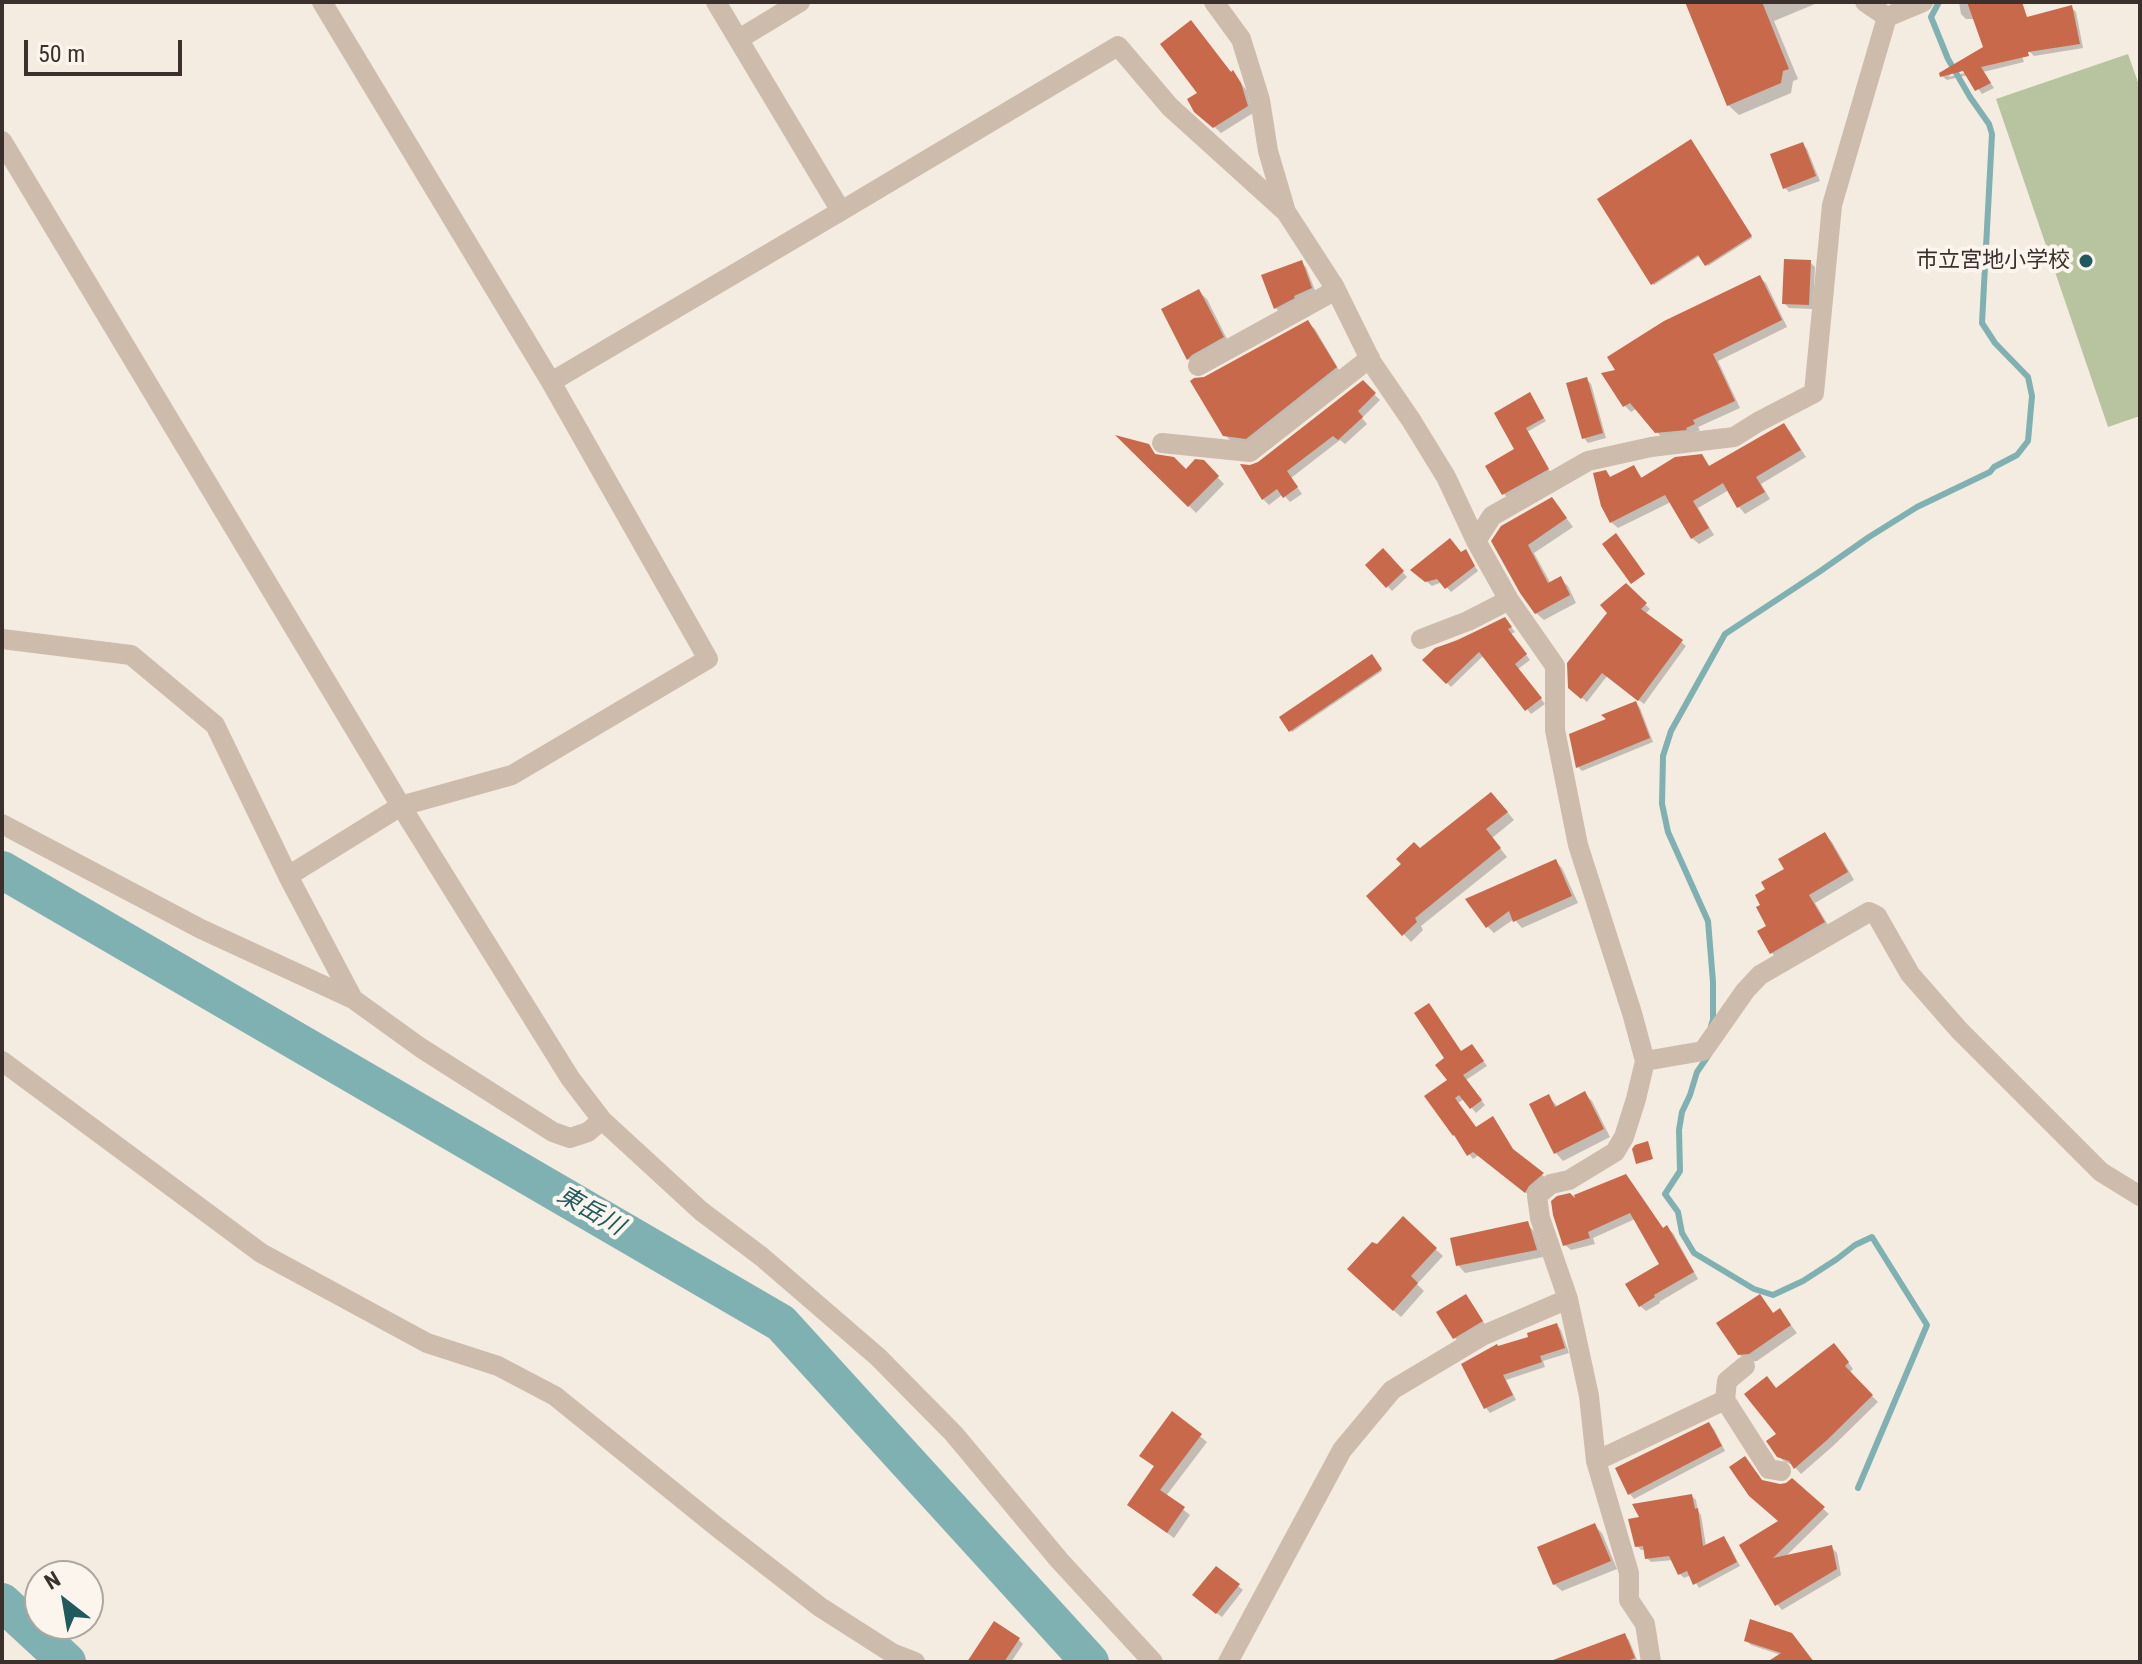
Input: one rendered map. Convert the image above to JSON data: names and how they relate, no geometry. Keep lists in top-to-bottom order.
{
  "water": ["東岳川"],
  "places": ["市立宮地小学校"],
  "scale_bar": "50 m",
  "north": "top left"
}
